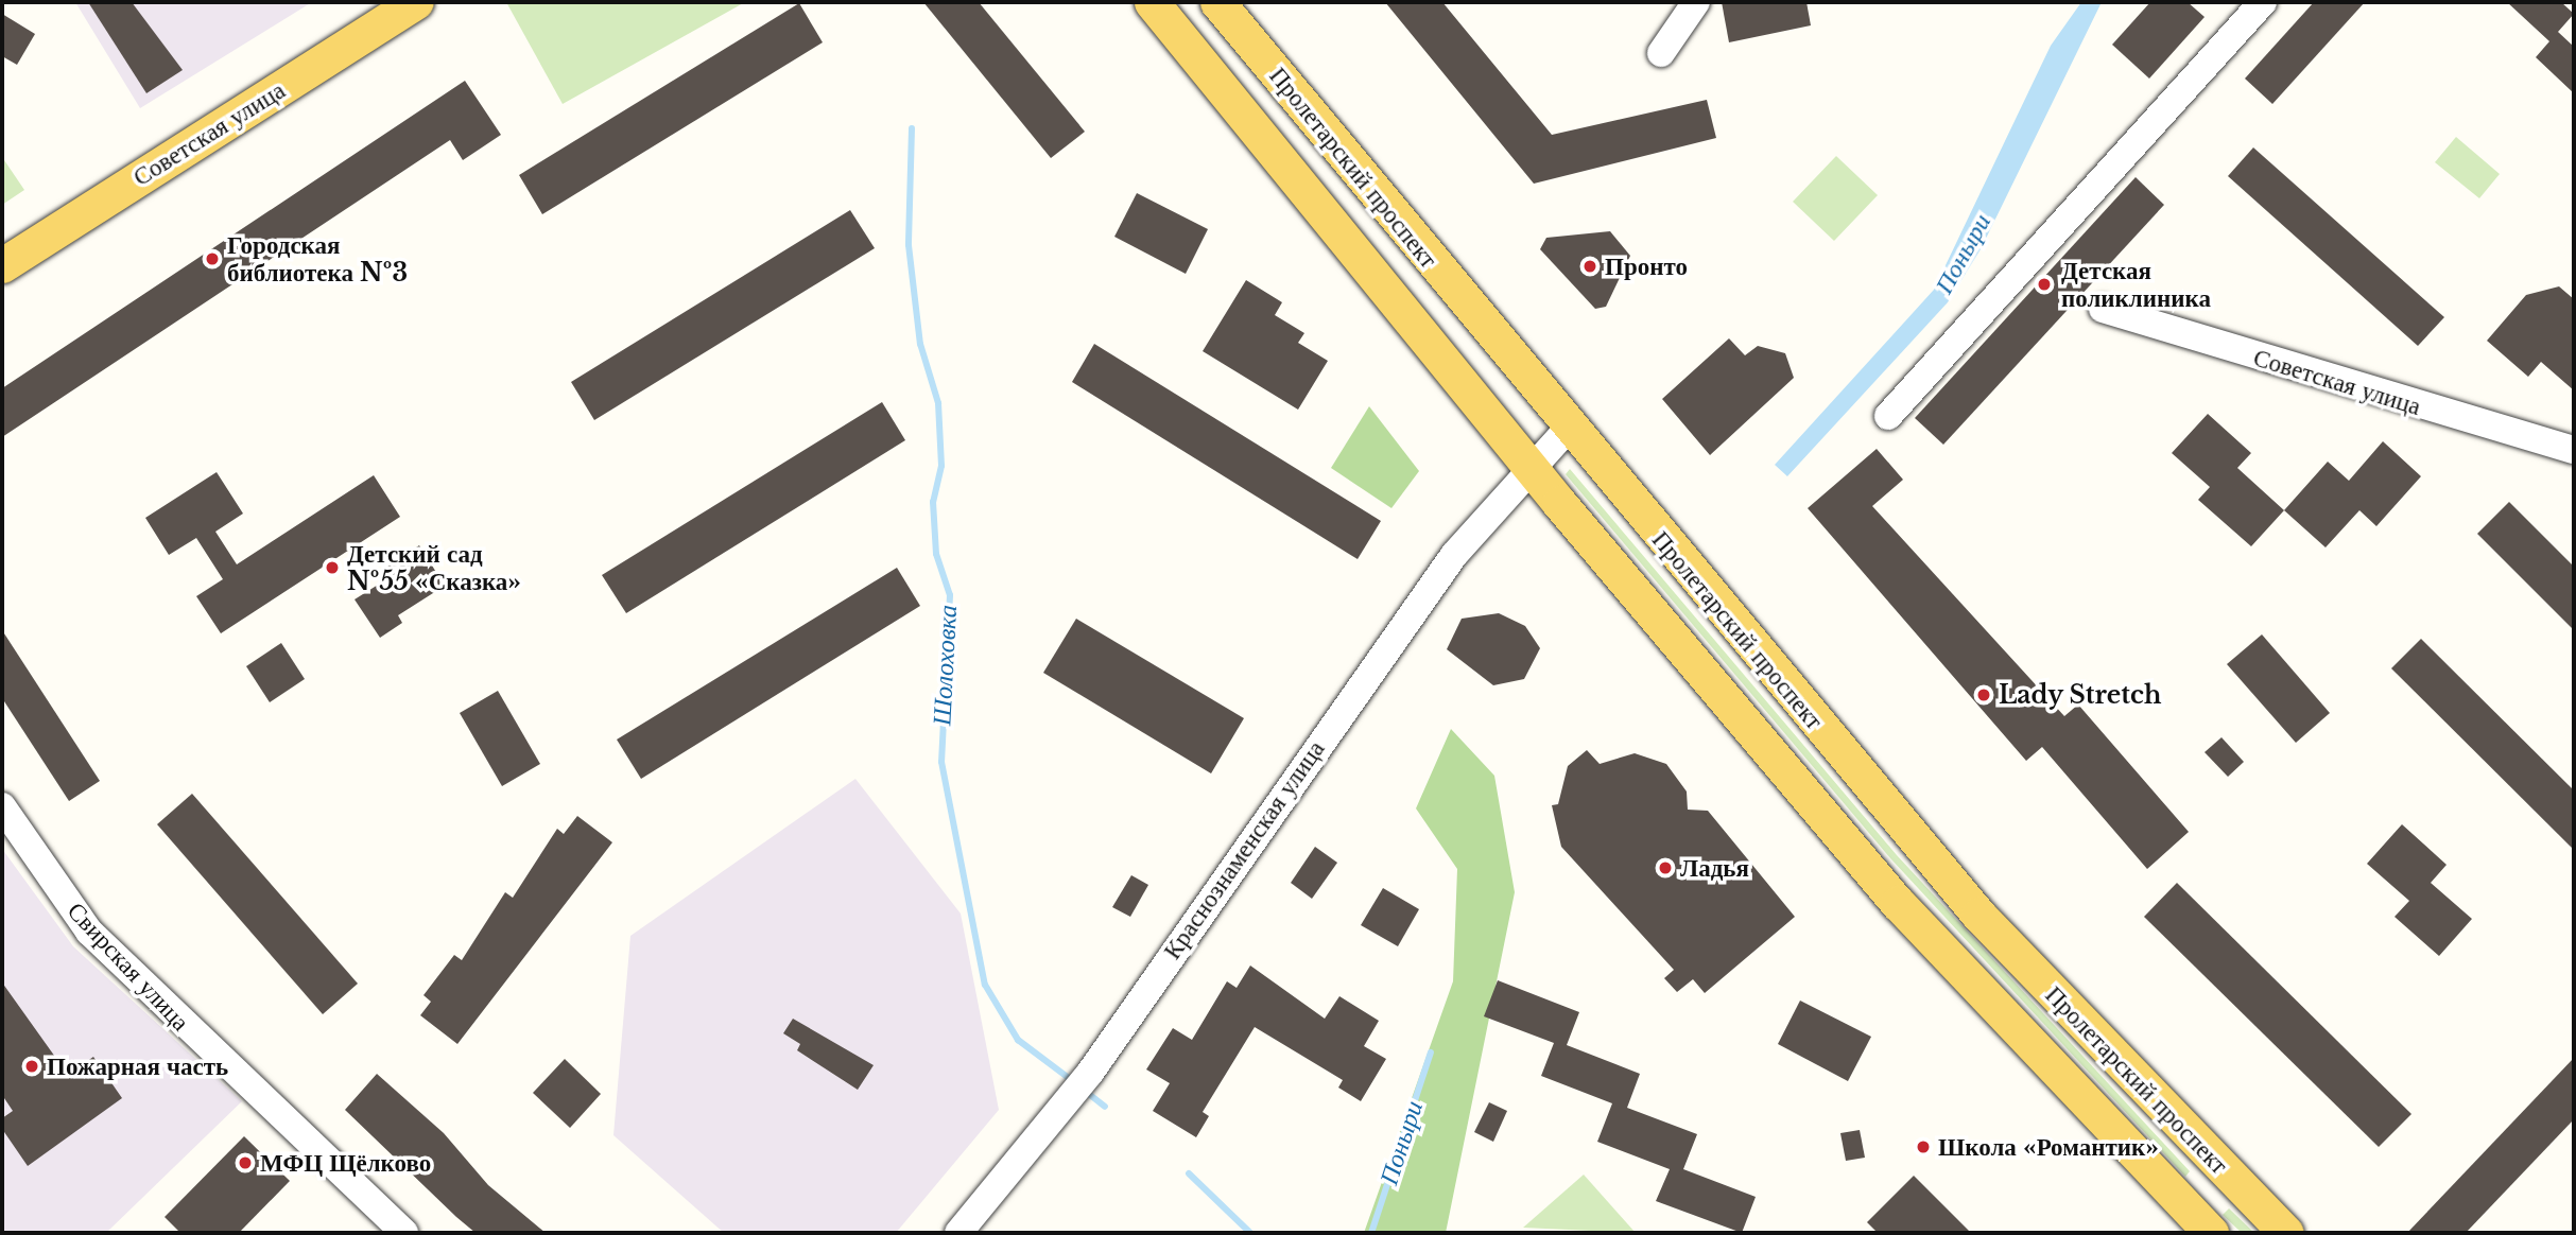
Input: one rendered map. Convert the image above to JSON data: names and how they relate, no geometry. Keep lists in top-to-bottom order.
{
  "streets": {
    "main road": ["Советская улица", "Пролетарский проспект"],
    "street": ["Краснознаменская улица", "Свирская улица"]
  },
  "crossings": [
    ["Пролетарский проспект", "Краснознаменская улица"]
  ],
  "water": ["Поныри", "Шолоховка"],
  "places": [
    "Городская библиотека №3",
    "Пронто",
    "Детская поликлиника",
    "Детский сад №55 «Сказка»",
    "Lady Stretch",
    "Ладья",
    "Пожарная часть",
    "Школа «Романтик»",
    "МФЦ Щёлково"
  ]
}
